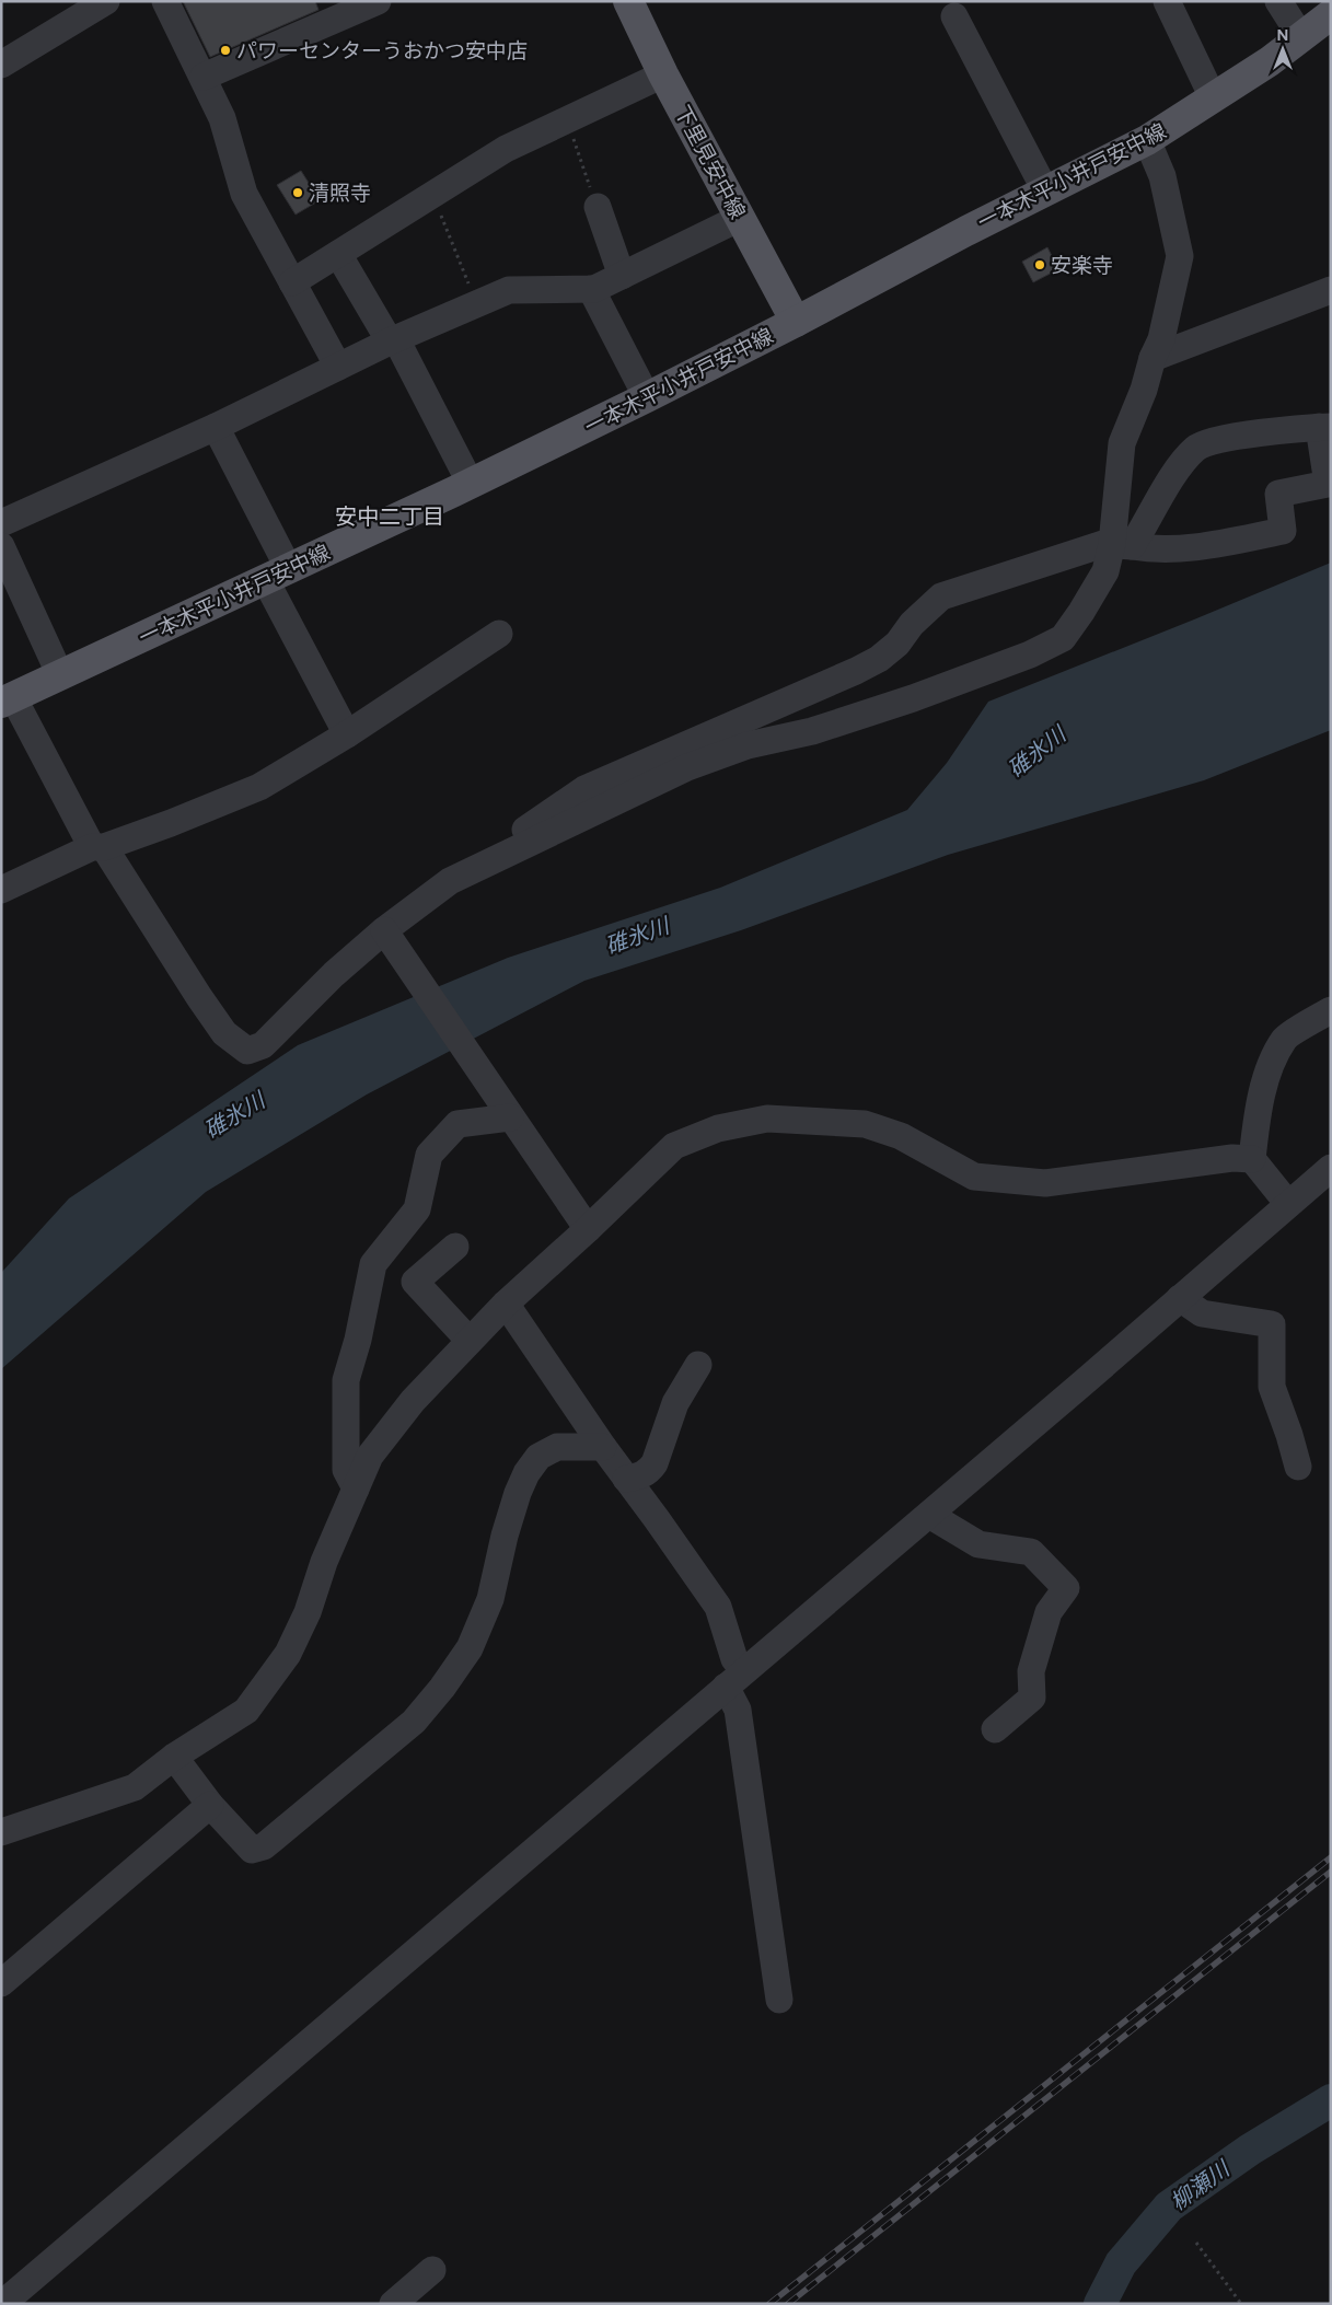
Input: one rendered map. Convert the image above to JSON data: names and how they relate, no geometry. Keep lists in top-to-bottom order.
{
  "streets": {
    "main road": ["下里見安中線", "一本木平小井戸安中線"]
  },
  "crossings": [
    ["下里見安中線", "一本木平小井戸安中線"]
  ],
  "districts": ["安中二丁目"],
  "water": ["碓氷川", "柳瀬川"],
  "places": ["パワーセンターうおかつ安中店", "清照寺", "安楽寺"],
  "north": "top"
}
